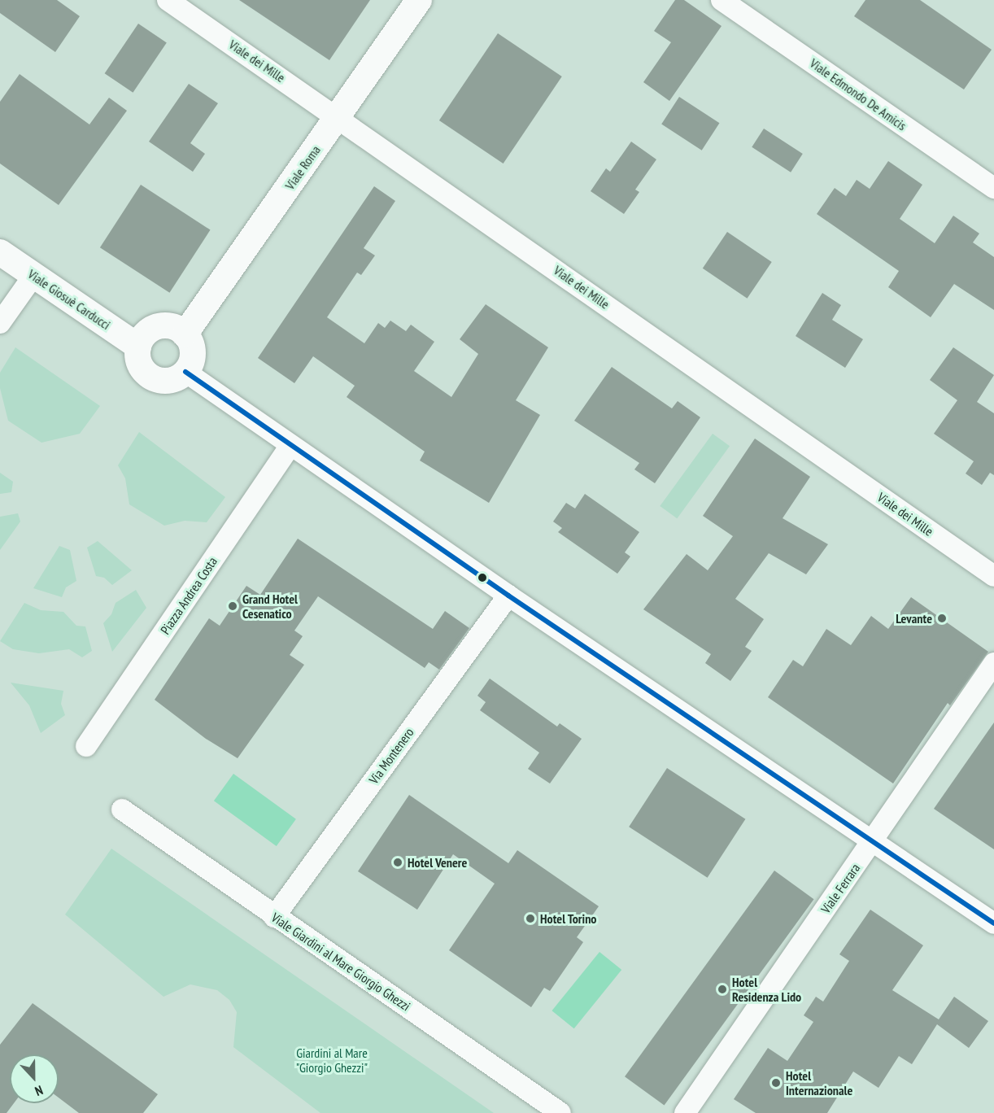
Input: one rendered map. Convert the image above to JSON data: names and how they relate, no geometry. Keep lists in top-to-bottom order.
{
  "streets": {
    "street": [
      "Viale dei Mille",
      "Viale Edmondo De Amicis",
      "Viale Roma",
      "Viale Giosuè Carducci",
      "Piazza Andrea Costa",
      "Via Montenero",
      "Viale Ferrara",
      "Viale Giardini al Mare Giorgio Ghezzi"
    ]
  },
  "crossings": [
    ["Viale dei Mille", "Viale Roma"],
    ["Viale Roma", "Viale Giosuè Carducci"],
    ["Via Montenero", "Viale Giardini al Mare Giorgio Ghezzi"]
  ],
  "parks": ["Giardini al Mare \"Giorgio Ghezzi\""],
  "places": [
    "Grand Hotel Cesenatico",
    "Levante",
    "Hotel Venere",
    "Hotel Torino",
    "Hotel Residenza Lido",
    "Hotel Internazionale"
  ],
  "north": "bottom"
}
